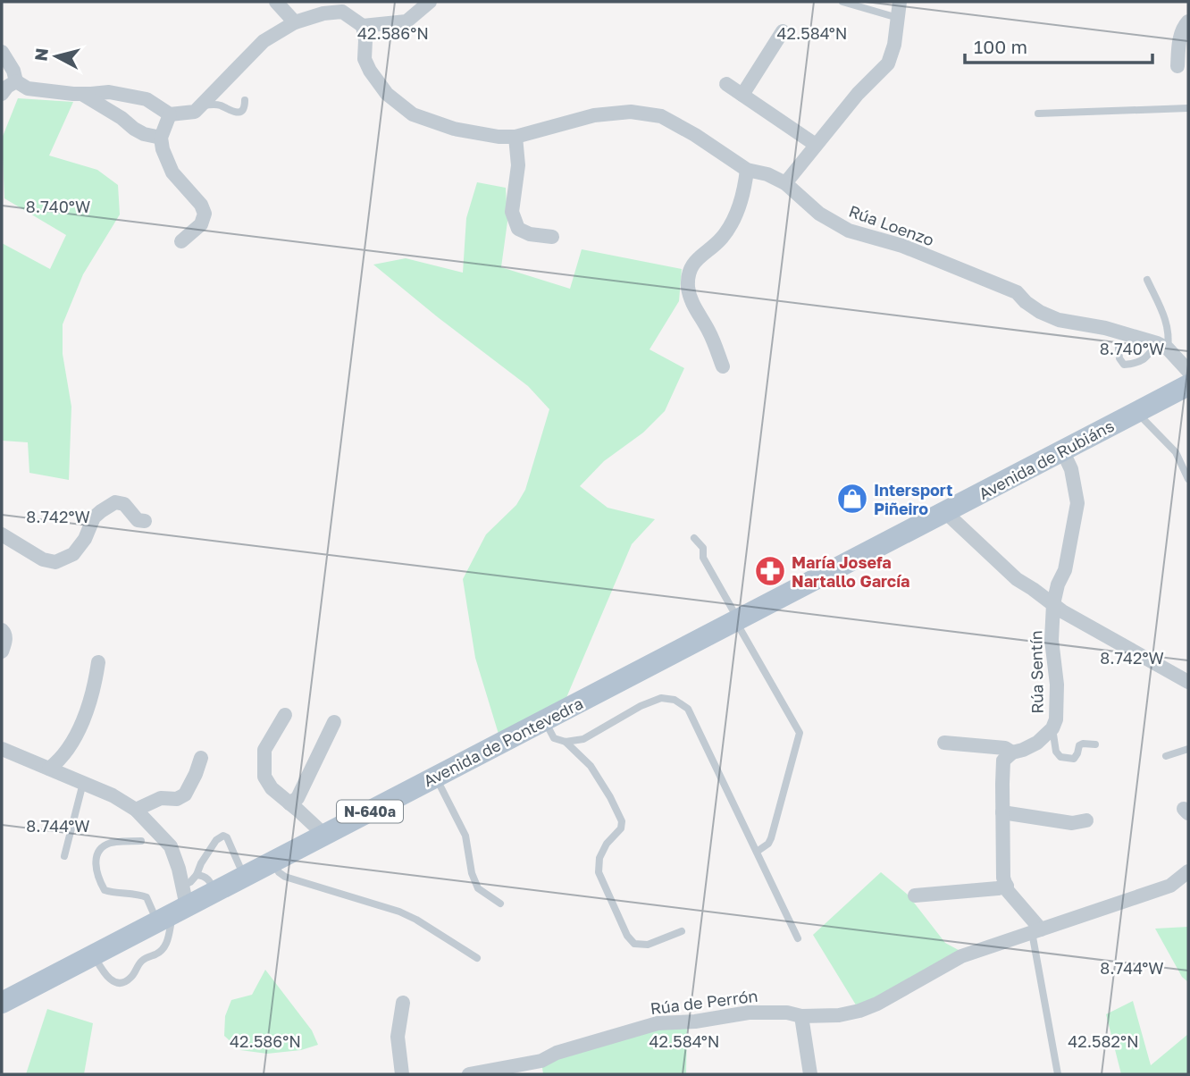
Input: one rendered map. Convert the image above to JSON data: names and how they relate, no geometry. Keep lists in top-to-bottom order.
{
  "streets": {
    "main road": ["Avenida de Rubiáns", "Avenida de Pontevedra", "N-640a"],
    "street": ["Rúa Loenzo", "Rúa Sentín", "Rúa de Perrón"]
  },
  "crossings": [
    ["Avenida de Rubiáns", "Rúa Sentín"],
    ["Avenida de Rubiáns", "Avenida de Pontevedra"]
  ],
  "places": {
    "shop": ["Intersport Piñeiro"],
    "pharmacy": ["María Josefa Nartallo García"]
  },
  "scale_bar": "100 m",
  "north": "left",
  "coordinates": [
    "42.586°N",
    "42.584°N",
    "8.740°W",
    "8.742°W",
    "8.744°W",
    "42.582°N"
  ]
}
